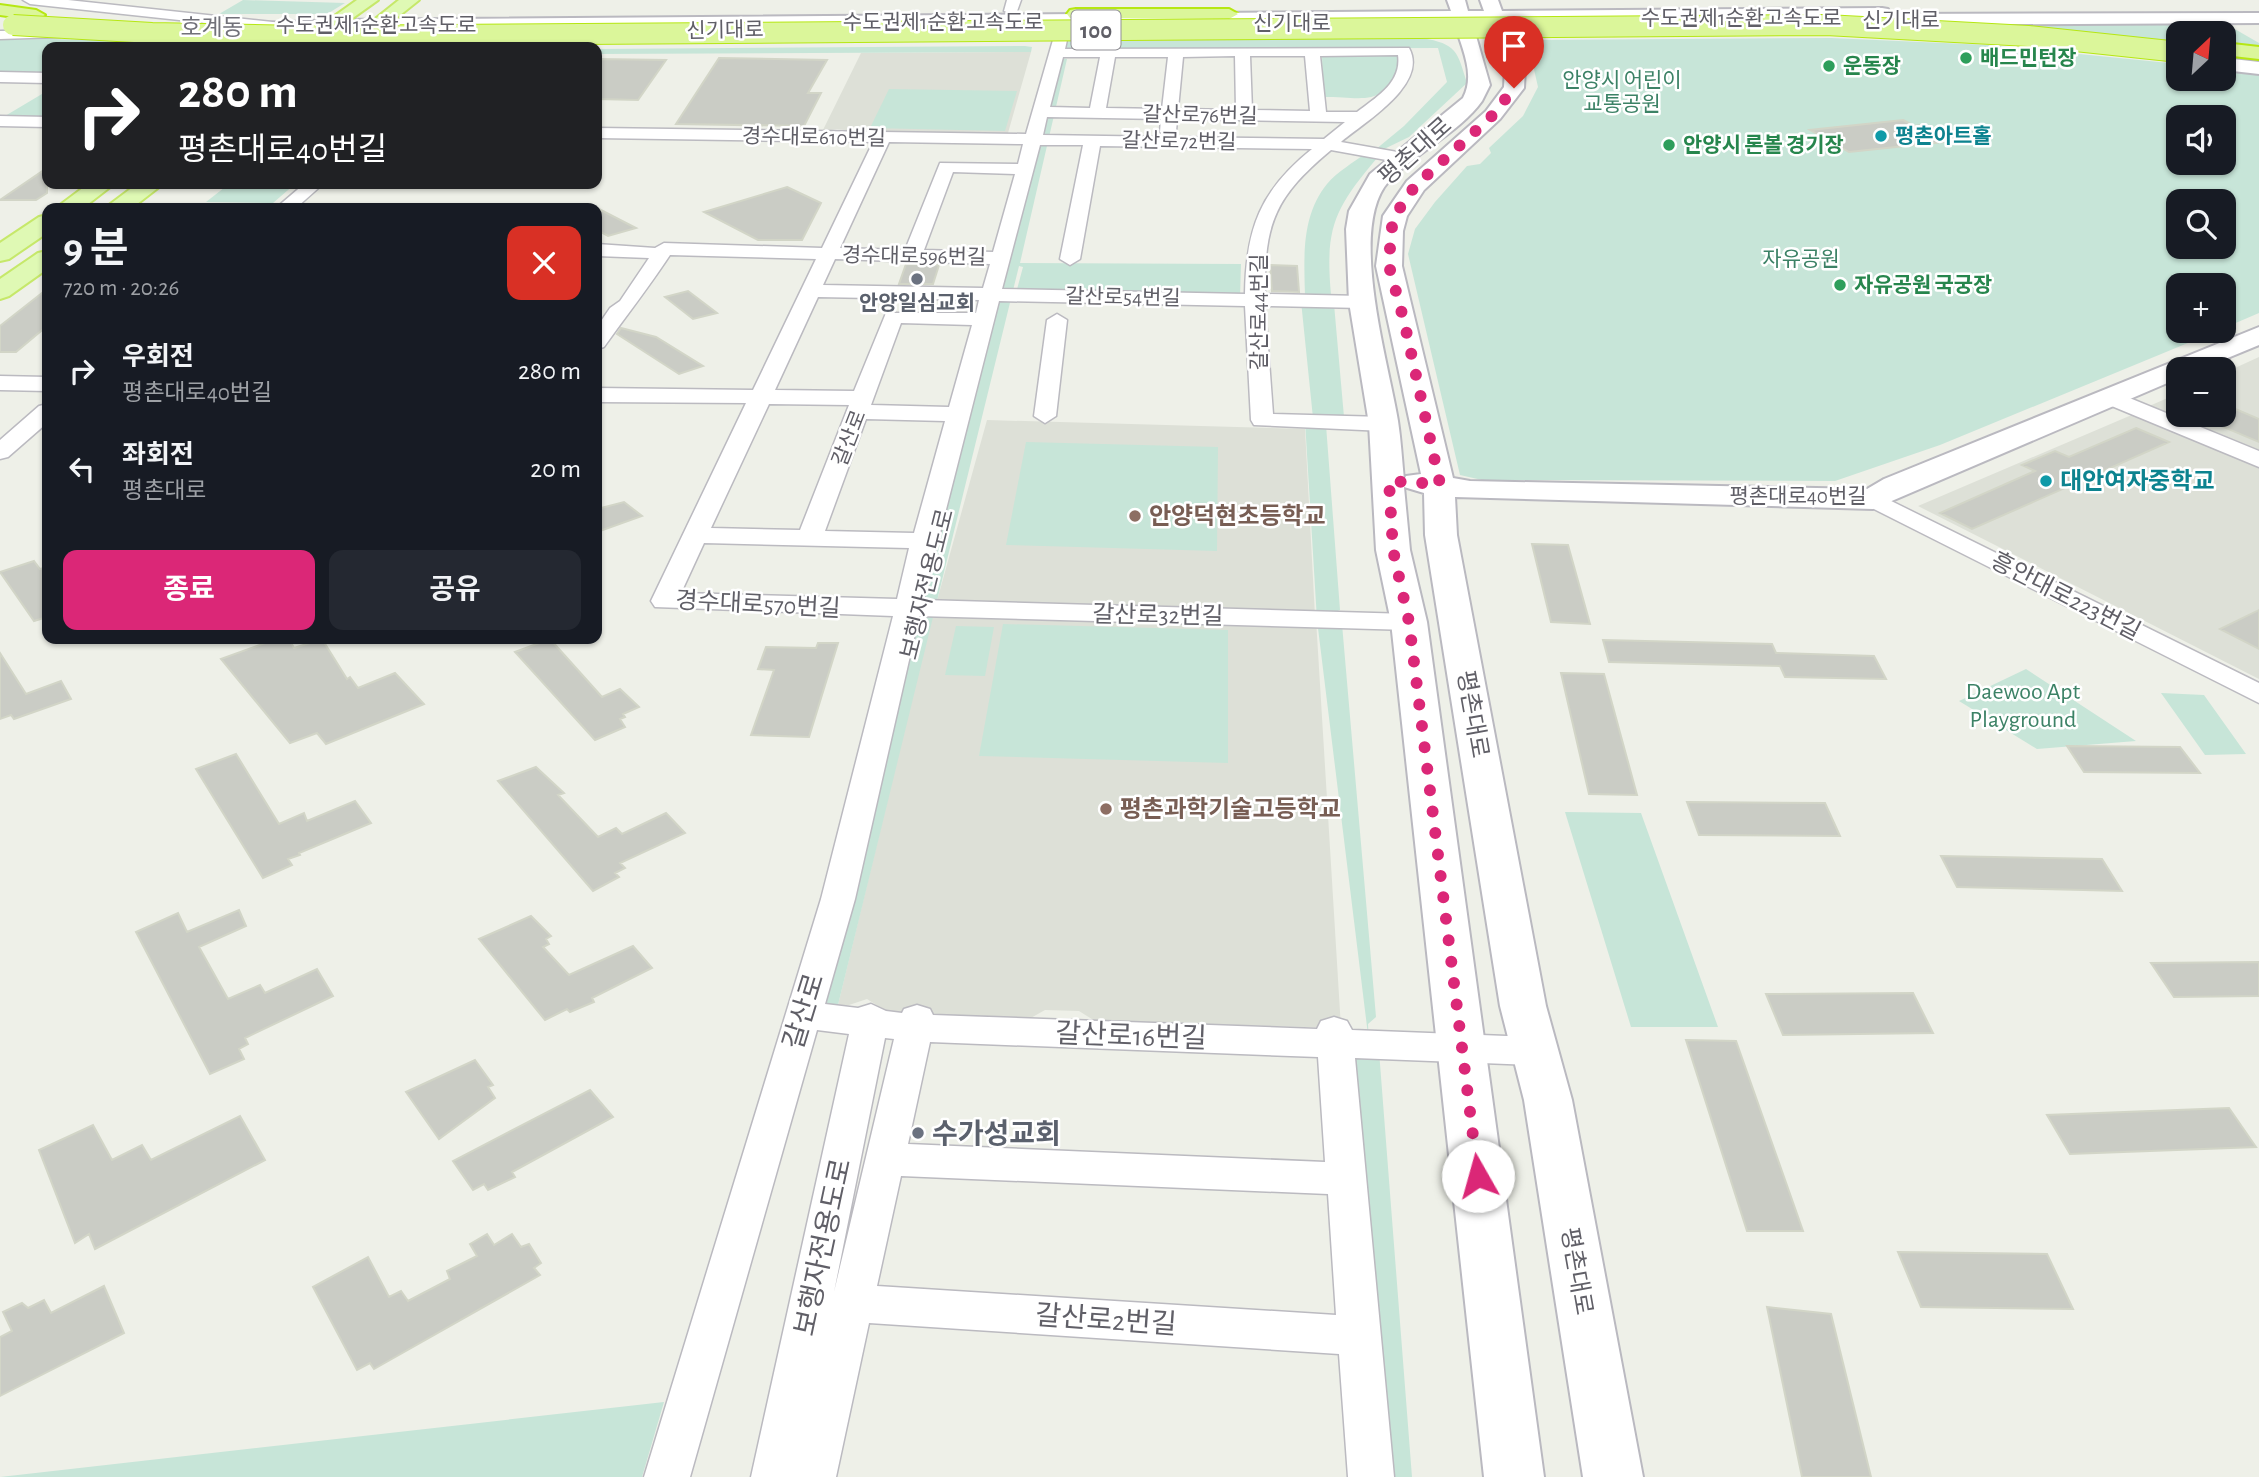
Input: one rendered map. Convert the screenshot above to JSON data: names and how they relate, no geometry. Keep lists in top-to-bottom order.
{
  "streets": {
    "highway": ["수도권제1순환고속도로", "100"],
    "street": [
      "신기대로",
      "갈산로76번길",
      "경수대로610번길",
      "갈산로72번길",
      "평촌대로",
      "경수대로596번길",
      "갈산로54번길",
      "갈산로44번길",
      "갈산로",
      "평촌대로40번길",
      "보행자전용도로",
      "흥안대로223번길",
      "경수대로570번길",
      "갈산로32번길",
      "갈산로16번길",
      "갈산로2번길"
    ]
  },
  "crossings": [
    ["신기대로", "평촌대로"],
    ["갈산로76번길", "갈산로44번길"],
    ["갈산로76번길", "보행자전용도로"],
    ["경수대로610번길", "갈산로72번길"],
    ["경수대로610번길", "경수대로596번길"],
    ["경수대로610번길", "보행자전용도로"],
    ["갈산로72번길", "평촌대로"],
    ["갈산로72번길", "갈산로44번길"],
    ["갈산로72번길", "보행자전용도로"],
    ["평촌대로", "갈산로54번길"],
    ["평촌대로", "갈산로44번길"],
    ["평촌대로", "평촌대로40번길"],
    ["평촌대로", "갈산로32번길"],
    ["평촌대로", "갈산로16번길"],
    ["경수대로596번길", "경수대로570번길"],
    ["갈산로54번길", "갈산로44번길"],
    ["갈산로54번길", "갈산로"],
    ["갈산로", "보행자전용도로"],
    ["갈산로", "갈산로16번길"],
    ["평촌대로40번길", "흥안대로223번길"],
    ["보행자전용도로", "경수대로570번길"],
    ["보행자전용도로", "갈산로32번길"],
    ["보행자전용도로", "갈산로16번길"],
    ["경수대로570번길", "갈산로32번길"]
  ],
  "districts": ["호계동"],
  "parks": ["안양시 어린이 교통공원", "자유공원", "Daewoo Apt Playground"],
  "places": [
    "배드민턴장",
    "운동장",
    "평촌아트홀",
    "안양시 론볼 경기장",
    "안양일심교회",
    "자유공원 국궁장",
    "대안여자중학교",
    "안양덕현초등학교",
    "평촌과학기술고등학교",
    "수가성교회"
  ],
  "north": "top right",
  "page": {
    "map_buttons": ["+", "−"],
    "turn": ["280 m", "평촌대로40번길"],
    "heading": ["9 분", "720 m · 20:26"],
    "list": [
      {
        "name": "우회전",
        "note": "평촌대로40번길",
        "value": "280 m"
      },
      {
        "name": "좌회전",
        "note": "평촌대로",
        "value": "20 m"
      }
    ],
    "buttons": ["종료", "공유"]
  }
}
